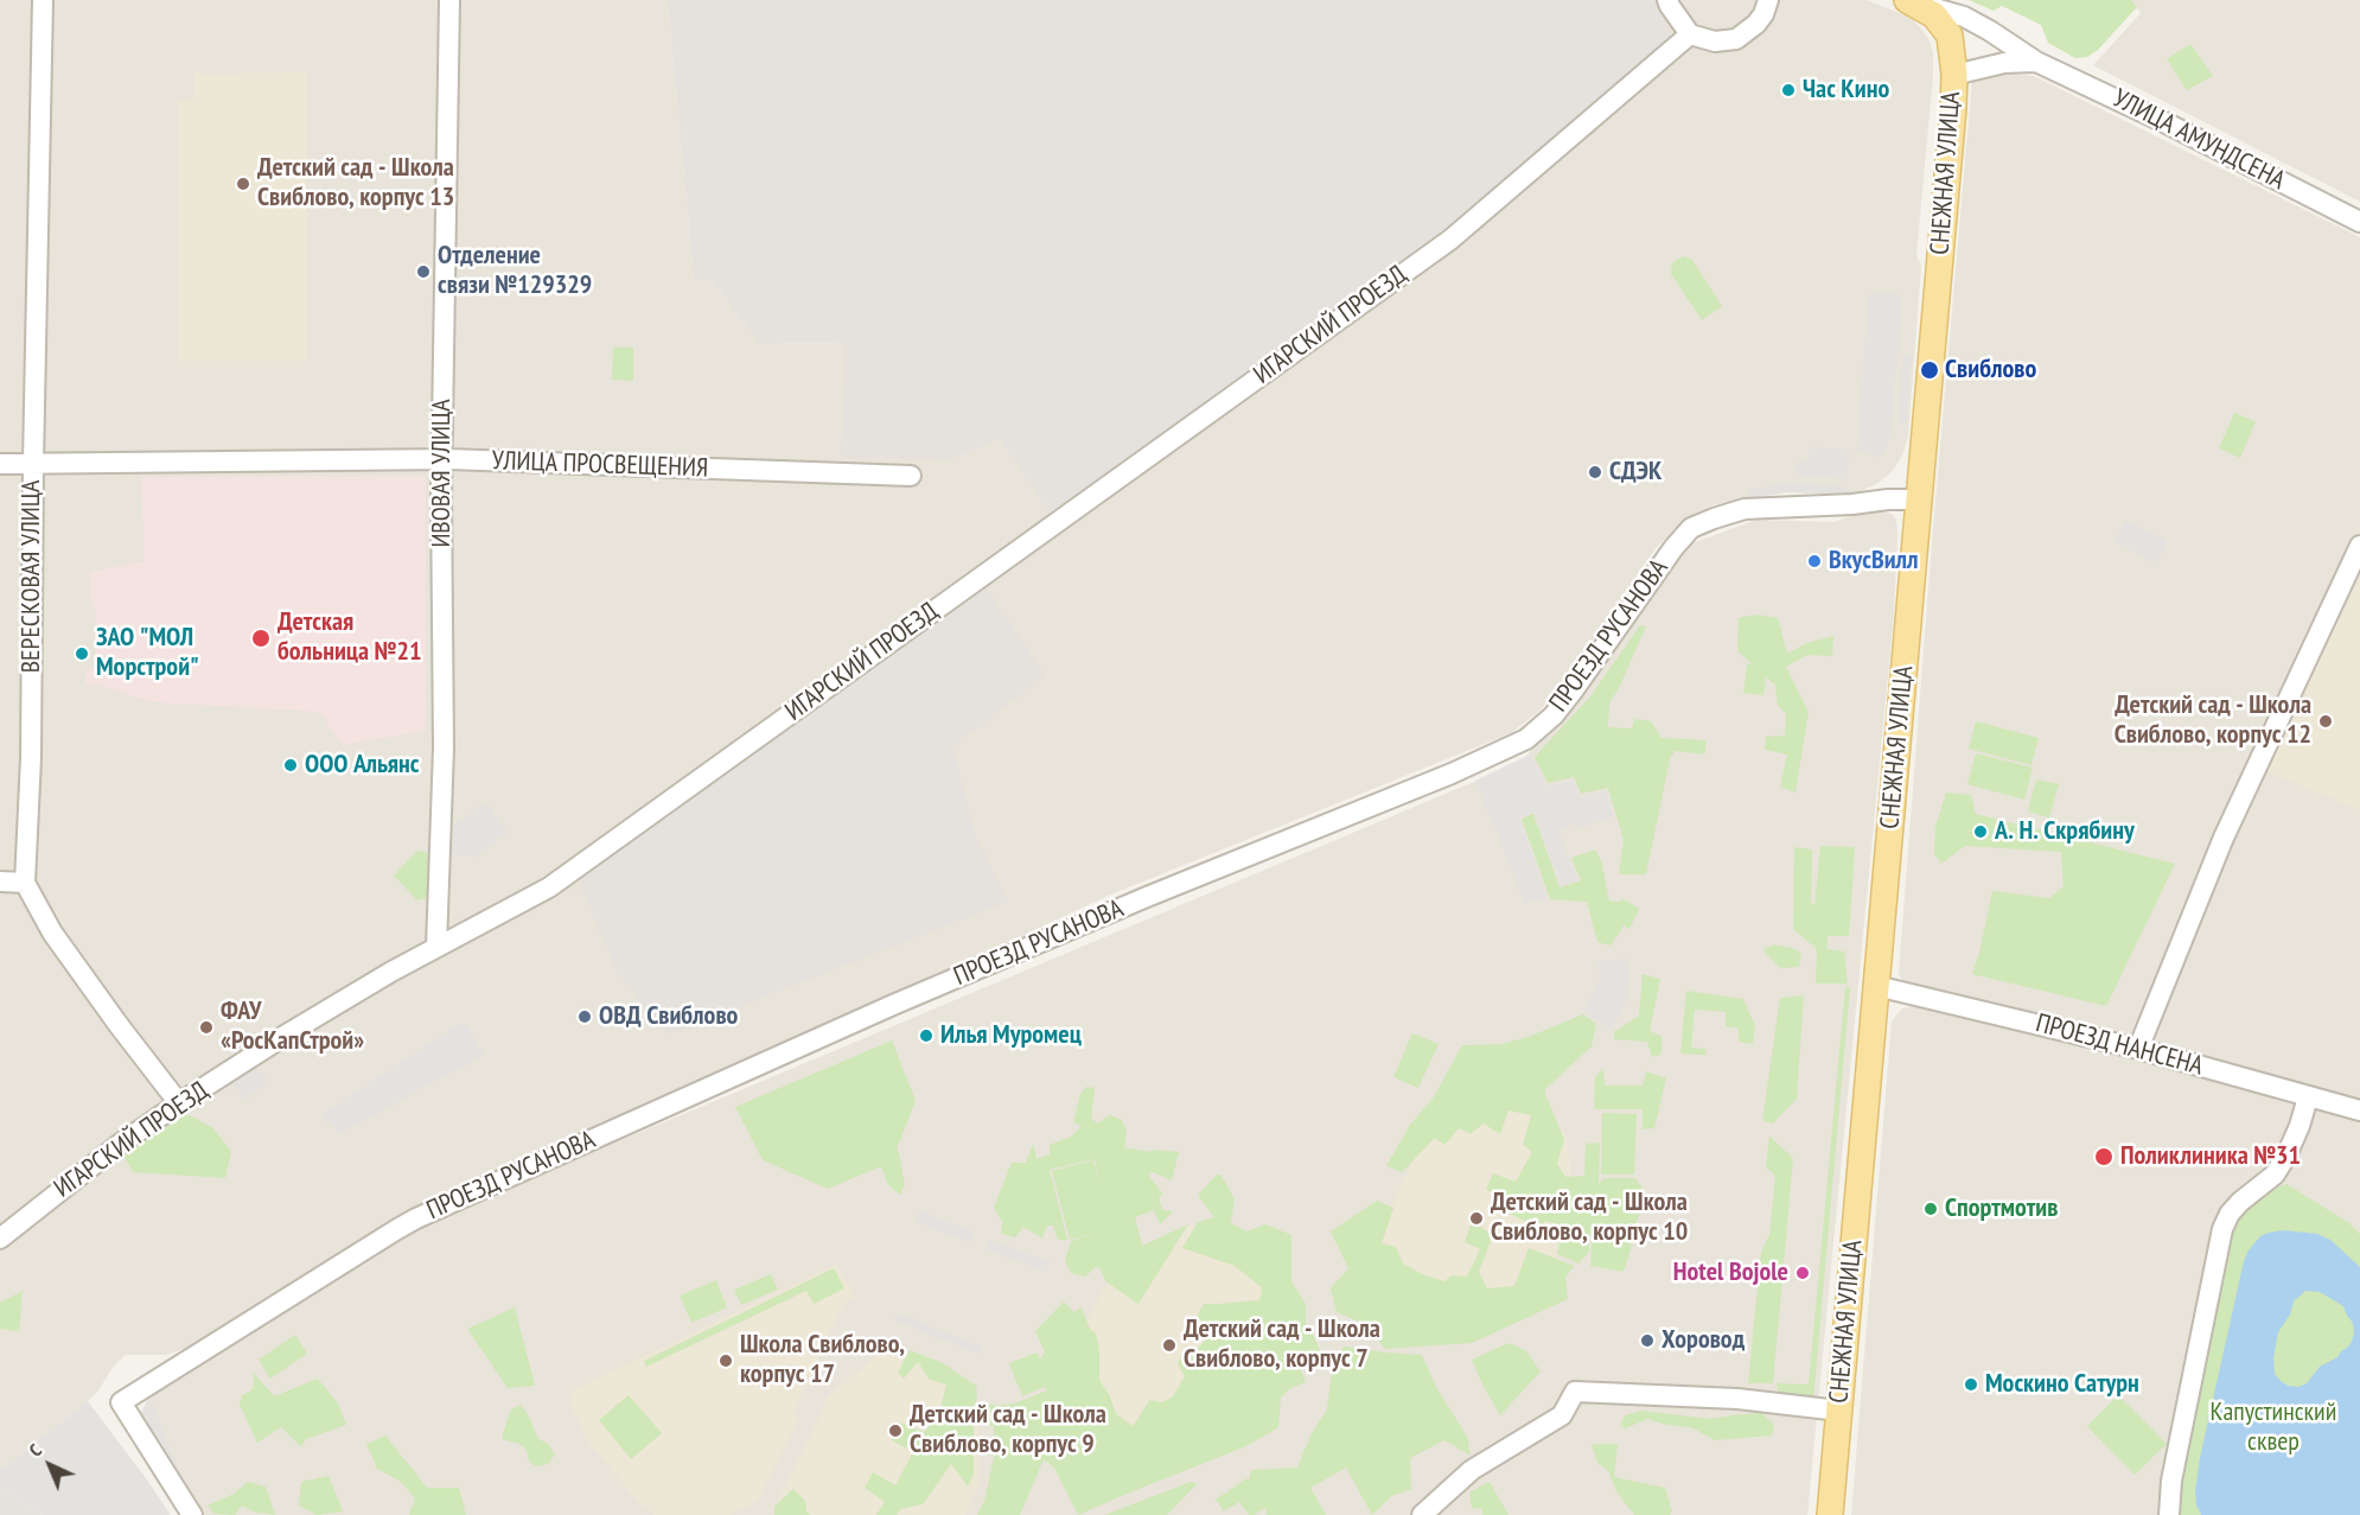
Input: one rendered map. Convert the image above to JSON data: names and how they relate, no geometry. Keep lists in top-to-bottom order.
{
  "streets": {
    "main road": ["СНЕЖНАЯ УЛИЦА"],
    "street": [
      "УЛИЦА АМУНДСЕНА",
      "ИГАРСКИЙ ПРОЕЗД",
      "УЛИЦА ПРОСВЕЩЕНИЯ",
      "ИВОВАЯ УЛИЦА",
      "ВЕРЕСКОВАЯ УЛИЦА",
      "ПРОЕЗД РУСАНОВА",
      "ПРОЕЗД НАНСЕНА"
    ]
  },
  "crossings": [
    ["УЛИЦА АМУНДСЕНА", "СНЕЖНАЯ УЛИЦА"],
    ["СНЕЖНАЯ УЛИЦА", "ПРОЕЗД РУСАНОВА"],
    ["СНЕЖНАЯ УЛИЦА", "ПРОЕЗД НАНСЕНА"],
    ["ИГАРСКИЙ ПРОЕЗД", "ИВОВАЯ УЛИЦА"],
    ["УЛИЦА ПРОСВЕЩЕНИЯ", "ИВОВАЯ УЛИЦА"],
    ["УЛИЦА ПРОСВЕЩЕНИЯ", "ВЕРЕСКОВАЯ УЛИЦА"]
  ],
  "parks": ["Капустинский сквер"],
  "places": [
    "Час Кино",
    "Детский сад - Школа Свиблово, корпус 13",
    "Отделение связи №129329",
    "Свиблово",
    "СДЭК",
    "ВкусВилл",
    "Детская больница №21",
    "ЗАО \"МОЛ Морстрой\"",
    "Детский сад - Школа Свиблово, корпус 12",
    "ООО Альянс",
    "А. Н. Скрябину",
    "ОВД Свиблово",
    "ФАУ «РосКапСтрой»",
    "Илья Муромец",
    "Поликлиника №31",
    "Спортмотив",
    "Детский сад - Школа Свиблово, корпус 10",
    "Hotel Bojole",
    "Хоровод",
    "Детский сад - Школа Свиблово, корпус 7",
    "Школа Свиблово, корпус 17",
    "Москино Сатурн",
    "Детский сад - Школа Свиблово, корпус 9"
  ],
  "north": "top left"
}
